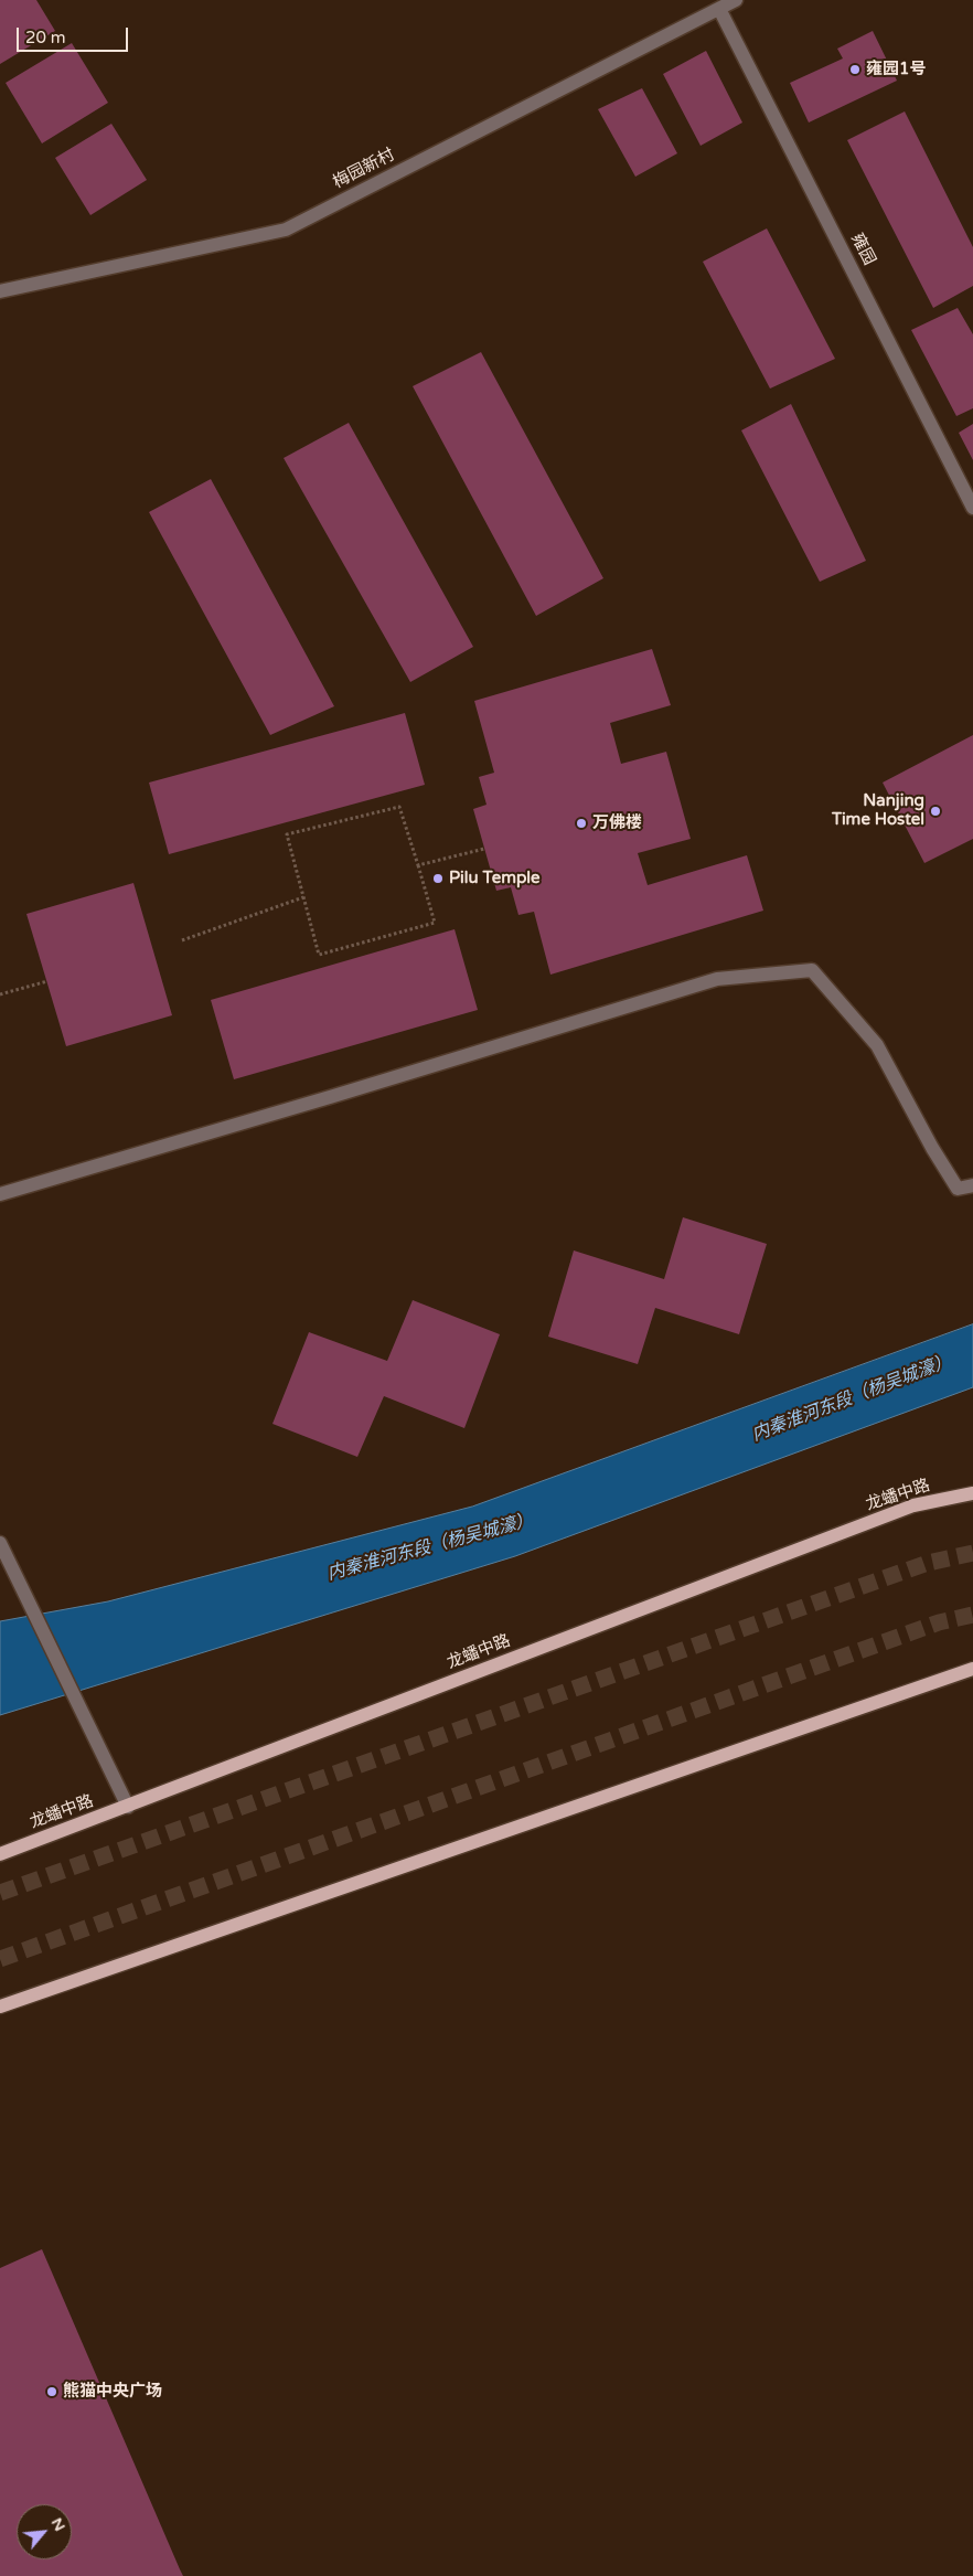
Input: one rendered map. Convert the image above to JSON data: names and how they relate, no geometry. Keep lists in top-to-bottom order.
{
  "streets": {
    "main road": ["龙蟠中路"],
    "street": ["梅园新村", "雍园"]
  },
  "crossings": [
    ["梅园新村", "雍园"]
  ],
  "water": ["内秦淮河东段（杨吴城濠）"],
  "places": [
    "雍园1号",
    "Nanjing Time Hostel",
    "万佛楼",
    "Pilu Temple",
    "熊猫中央广场"
  ],
  "scale_bar": "20 m",
  "north": "top right"
}
